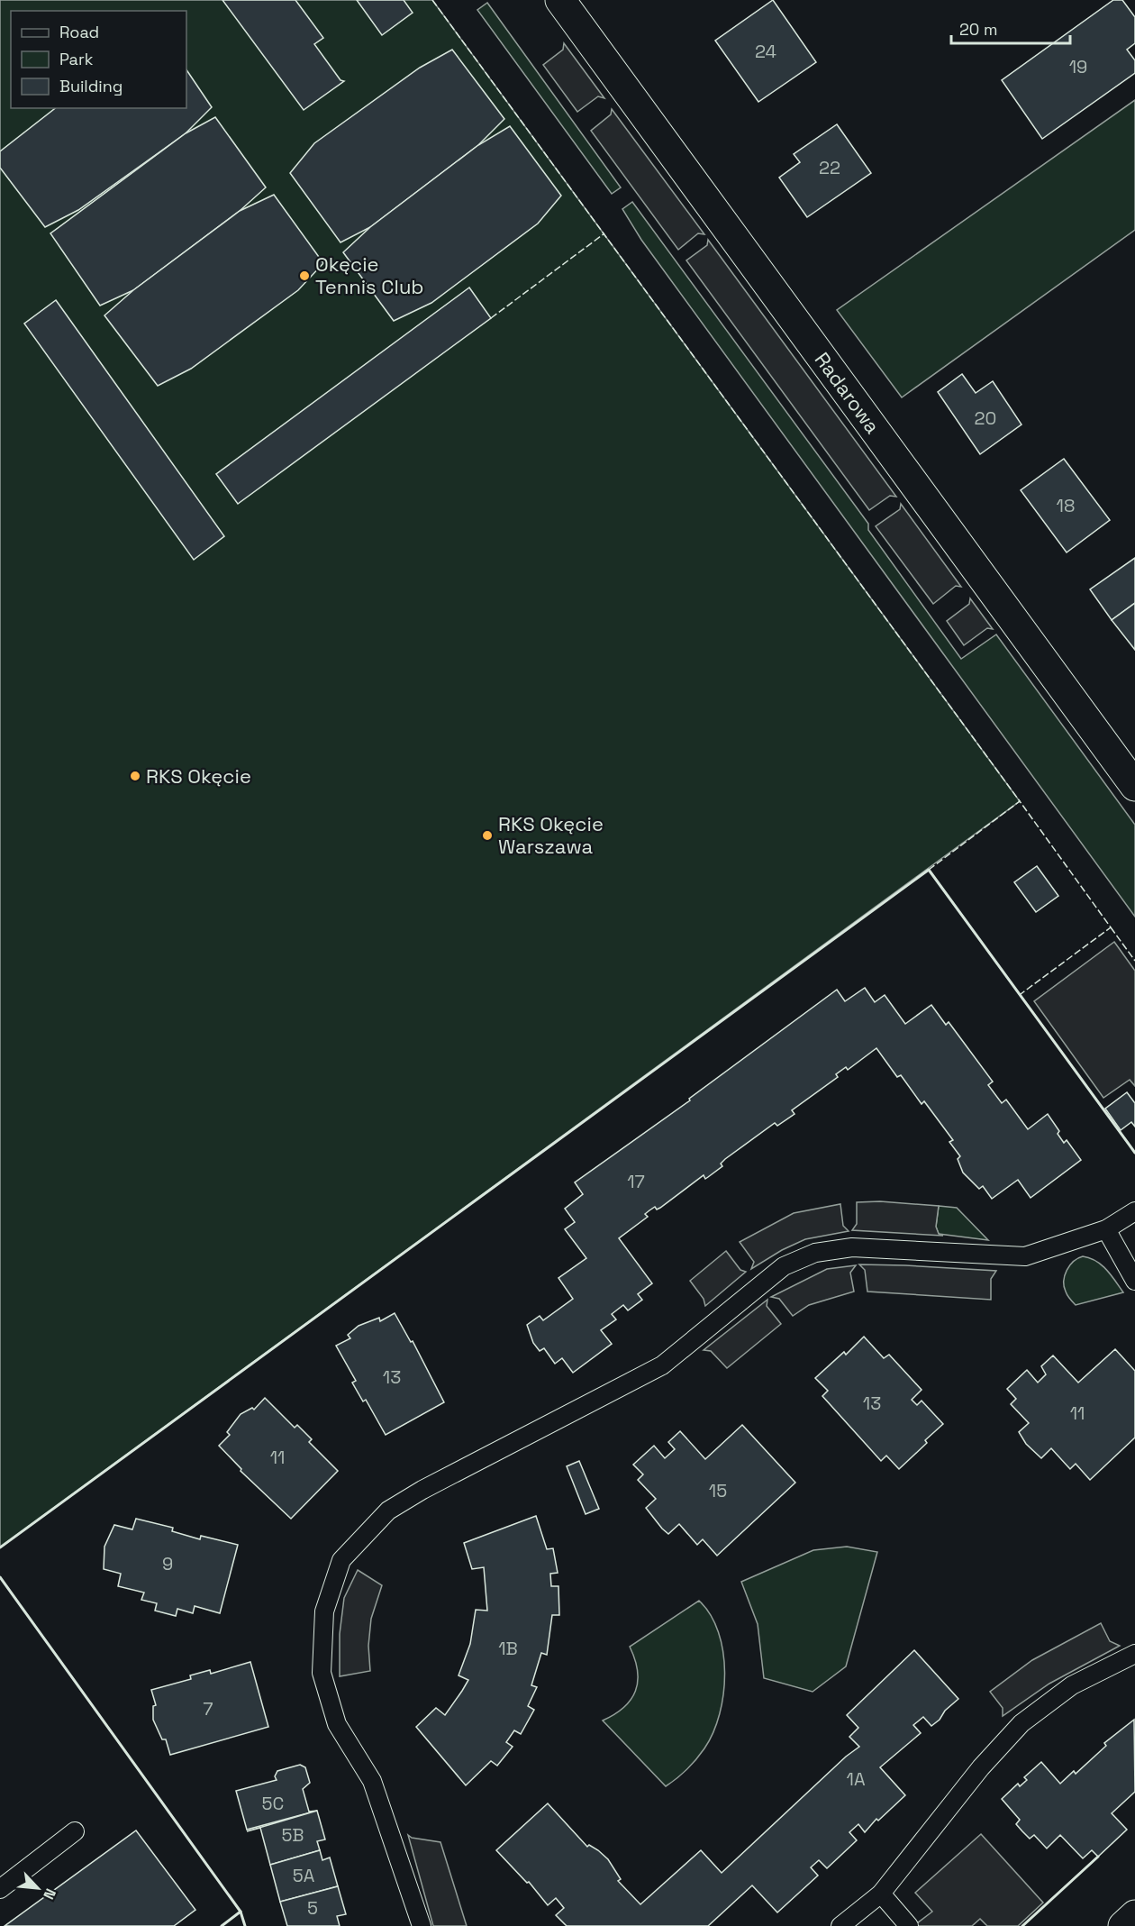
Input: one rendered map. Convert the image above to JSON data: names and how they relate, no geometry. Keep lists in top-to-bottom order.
{
  "streets": {
    "street": ["Radarowa"]
  },
  "places": ["Okęcie Tennis Club", "RKS Okęcie", "RKS Okęcie Warszawa"],
  "house_numbers": [
    "24",
    "19",
    "22",
    "20",
    "18",
    "17",
    "13",
    "13",
    "11",
    "11",
    "15",
    "9",
    "1B",
    "7",
    "1A",
    "5C",
    "5B",
    "5A",
    "5"
  ],
  "legend": ["Road", "Park", "Building"],
  "scale_bar": "20 m",
  "north": "bottom right"
}
